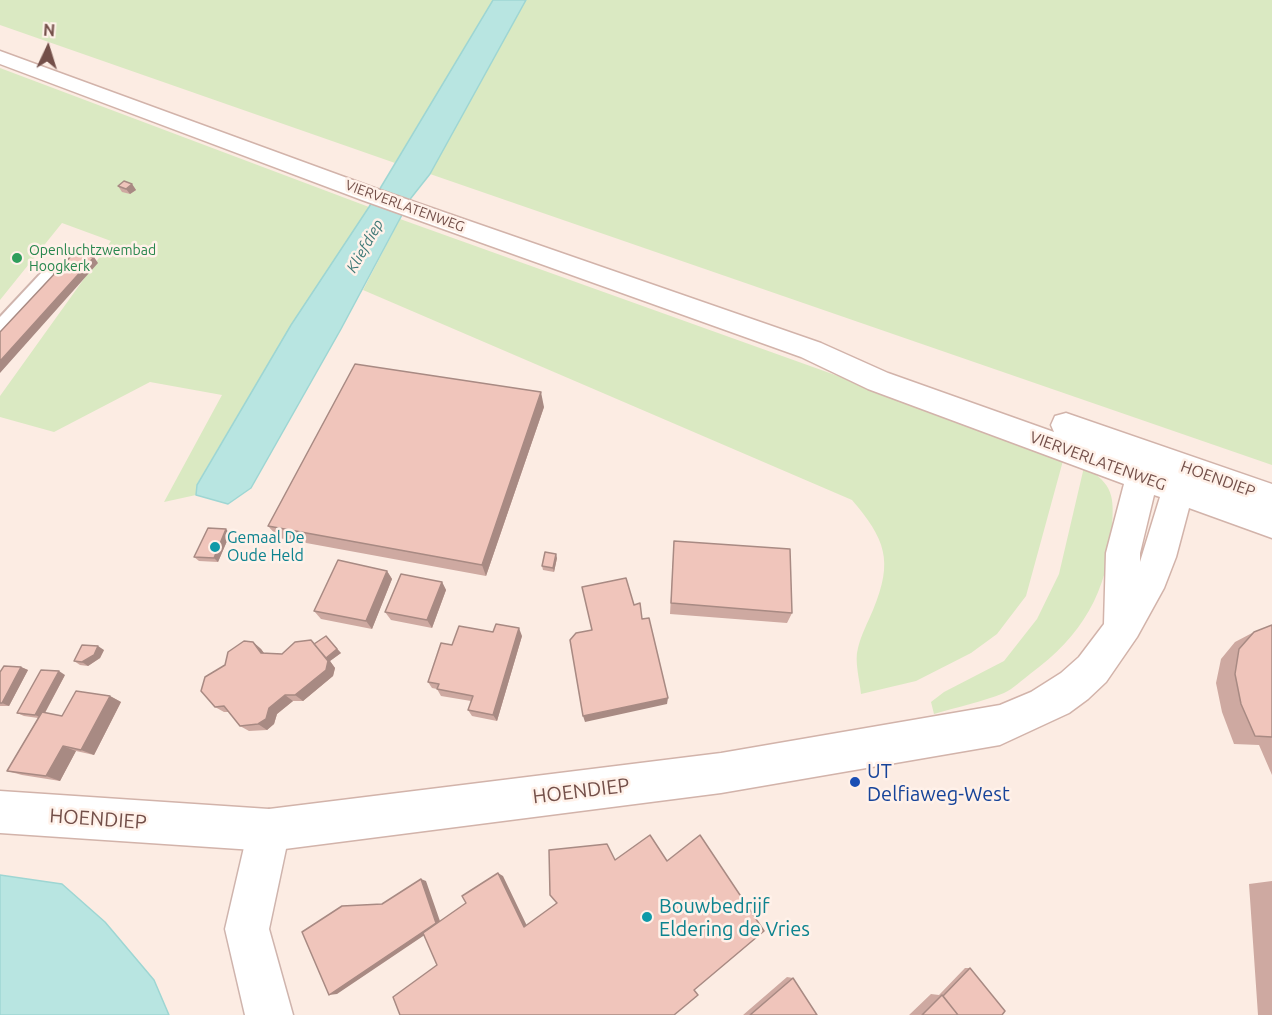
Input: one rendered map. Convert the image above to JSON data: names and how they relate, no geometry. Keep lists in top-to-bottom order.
{
  "streets": {
    "main road": ["VIERVERLATENWEG", "HOENDIEP"]
  },
  "crossings": [
    ["VIERVERLATENWEG", "HOENDIEP"]
  ],
  "water": ["Kliefdiep"],
  "places": [
    "Openluchtzwembad Hoogkerk",
    "Gemaal De Oude Held",
    "UT Delfiaweg-West",
    "Bouwbedrijf Eldering de Vries"
  ],
  "north": "top"
}
